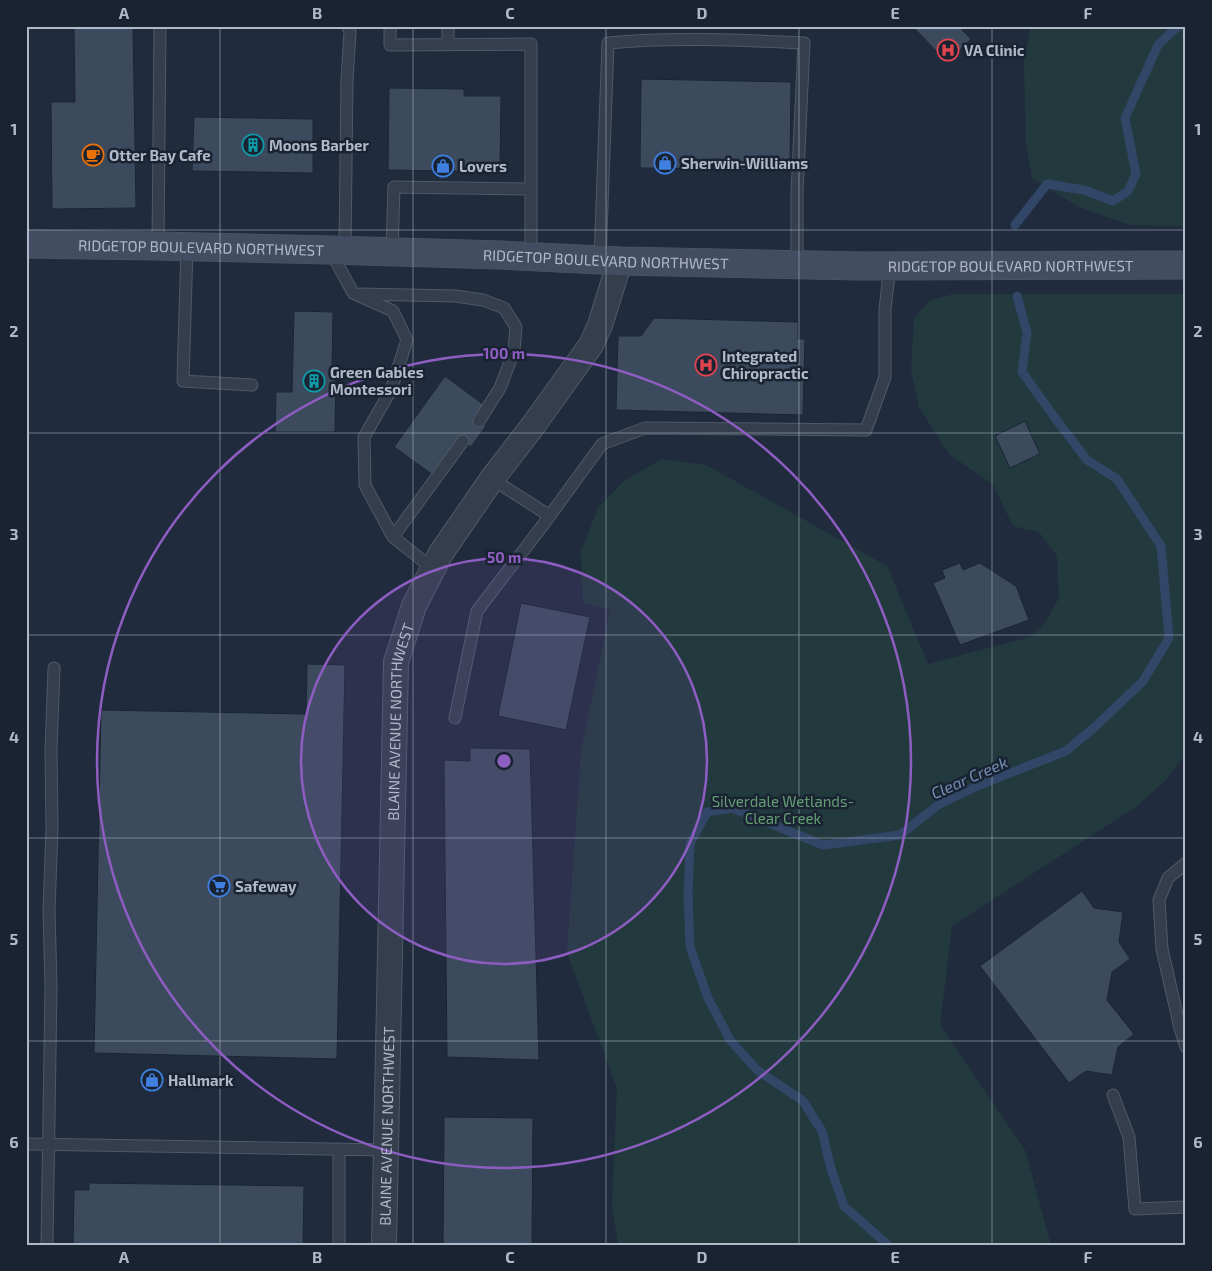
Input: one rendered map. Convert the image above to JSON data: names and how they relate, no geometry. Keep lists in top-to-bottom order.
{
  "streets": {
    "main road": ["RIDGETOP BOULEVARD NORTHWEST"],
    "street": ["BLAINE AVENUE NORTHWEST"]
  },
  "crossings": [
    ["RIDGETOP BOULEVARD NORTHWEST", "BLAINE AVENUE NORTHWEST"]
  ],
  "water": ["Clear Creek"],
  "parks": ["Silverdale Wetlands- Clear Creek"],
  "places": {
    "hospital": ["VA Clinic", "Integrated Chiropractic"],
    "building": ["Moons Barber", "Green Gables Montessori"],
    "cafe": ["Otter Bay Cafe"],
    "shop": ["Sherwin-Williams", "Lovers", "Hallmark"],
    "supermarket": ["Safeway"]
  },
  "grid": {
    "columns": [
      "A",
      "B",
      "C",
      "D",
      "E",
      "F"
    ],
    "rows": [
      "1",
      "2",
      "3",
      "4",
      "5",
      "6"
    ]
  },
  "rings": ["100 m", "50 m"]
}
